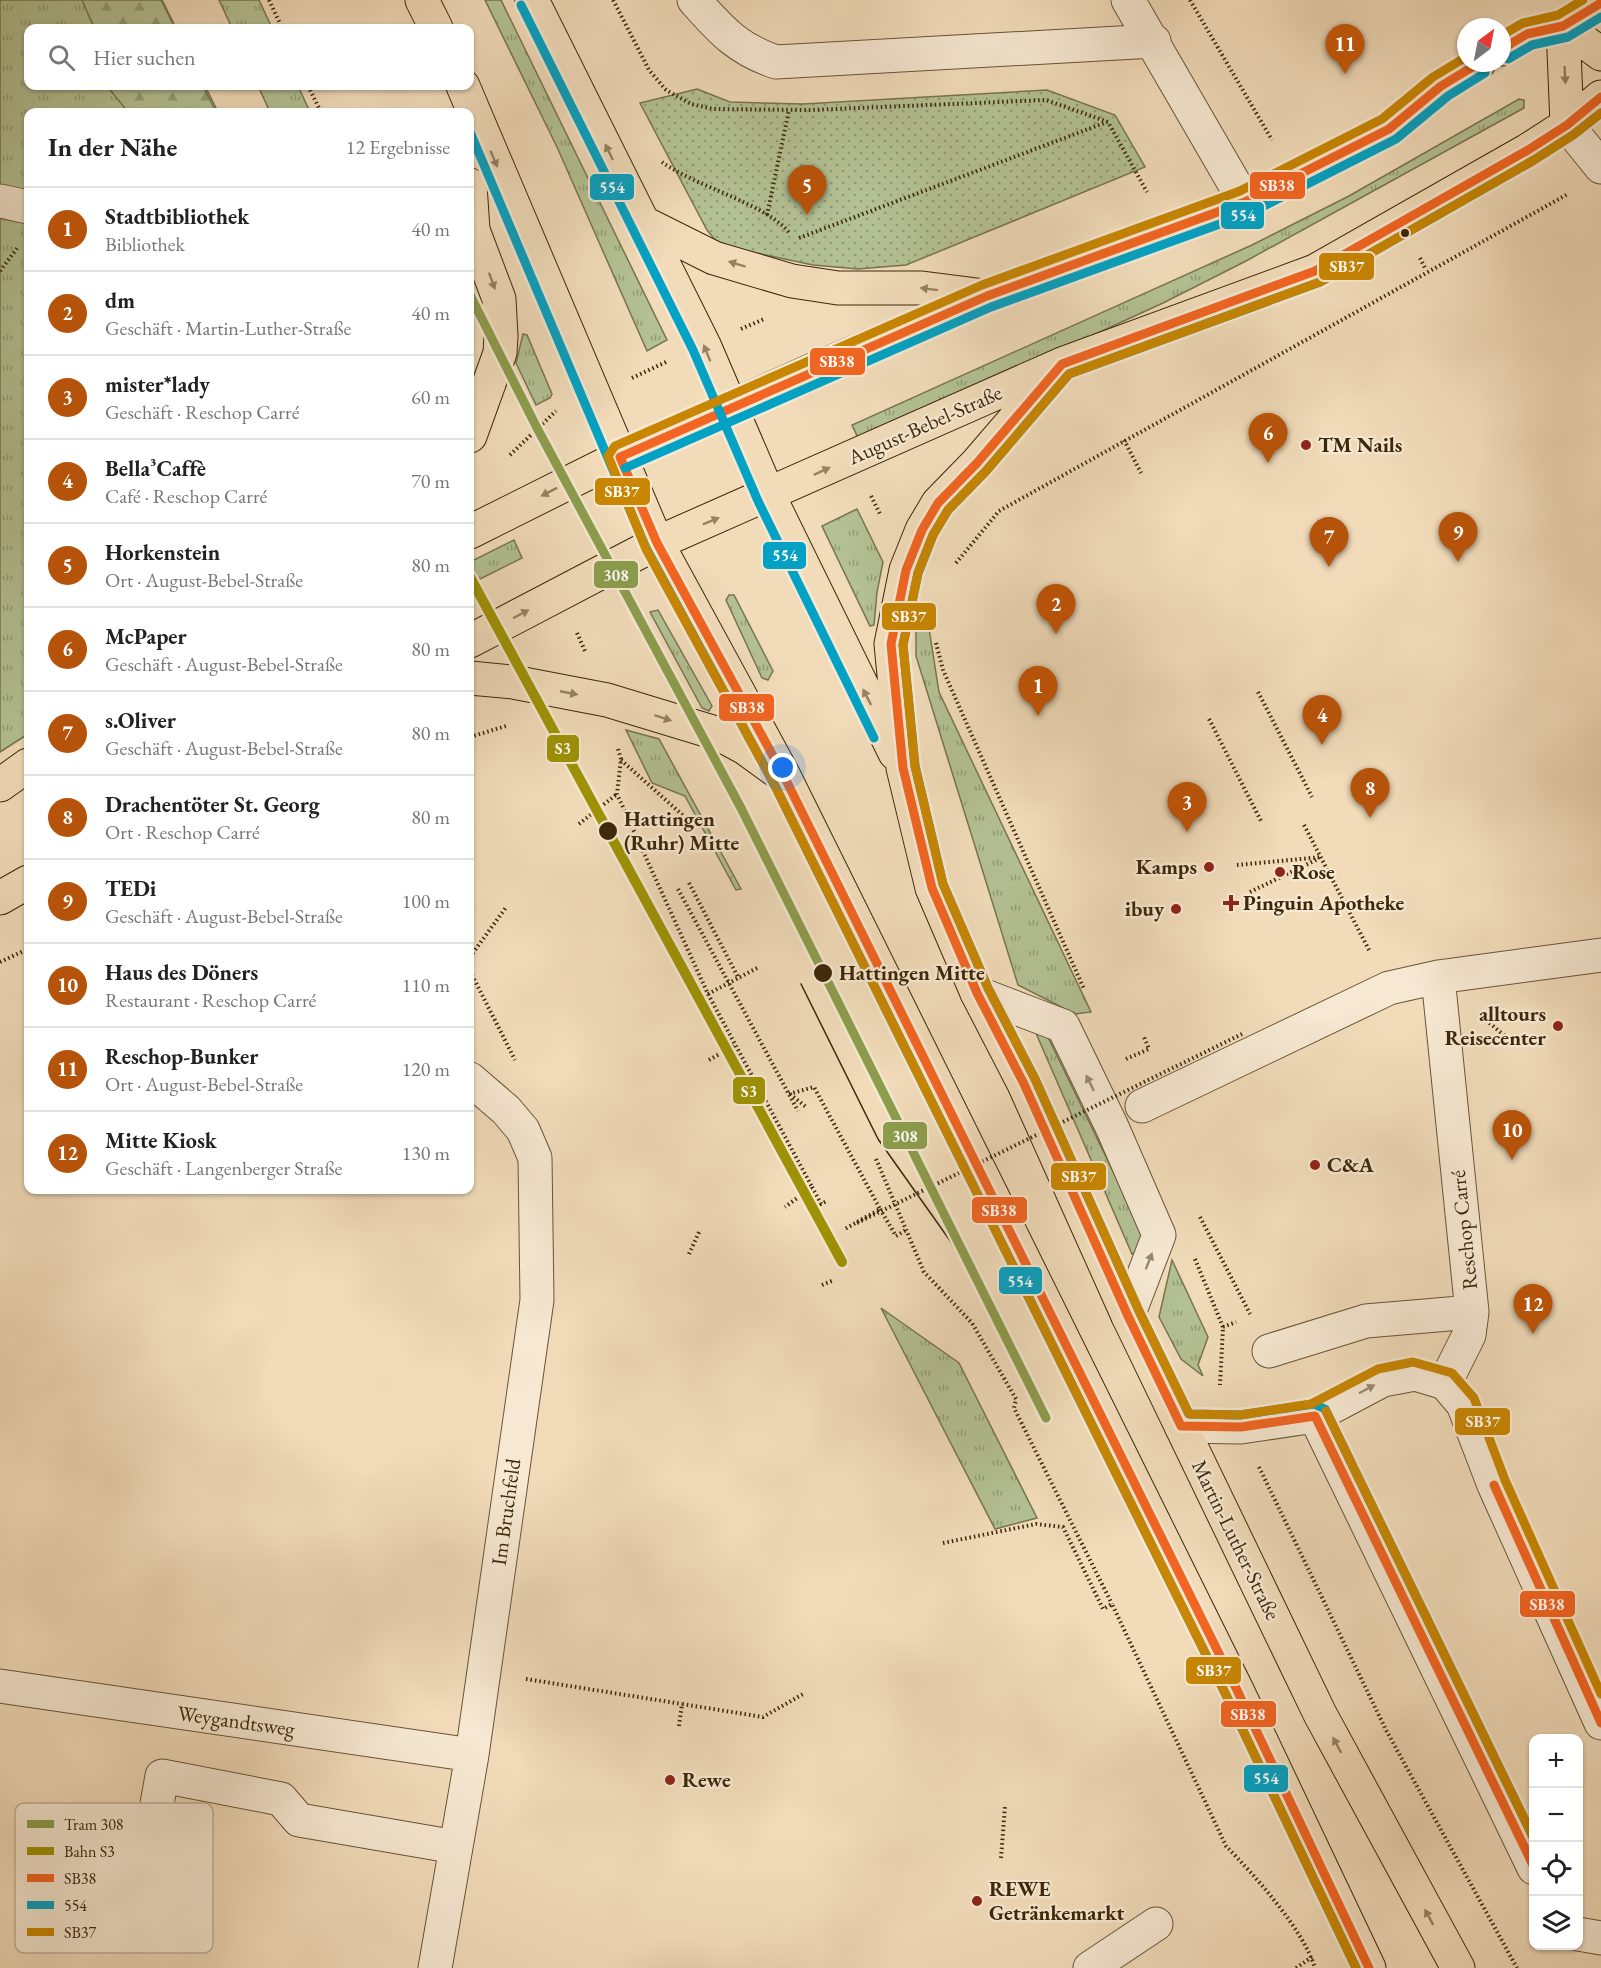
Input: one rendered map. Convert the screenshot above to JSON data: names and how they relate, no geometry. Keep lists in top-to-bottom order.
{
  "streets": {
    "main road": ["August-Bebel-Straße", "Martin-Luther-Straße"],
    "street": ["Reschop Carré", "Im Bruchfeld", "Weygandtsweg"]
  },
  "crossings": [
    ["August-Bebel-Straße", "Martin-Luther-Straße"],
    ["Im Bruchfeld", "Weygandtsweg"]
  ],
  "places": {
    "other": [
      "TM Nails",
      "Hattingen (Ruhr) Mitte",
      "Kamps",
      "Rose",
      "ibuy",
      "Hattingen Mitte",
      "alltours Reisecenter",
      "C&A",
      "Rewe",
      "REWE Getränkemarkt"
    ],
    "health": ["Pinguin Apotheke"]
  },
  "lines": [
    "transit line SB37",
    "transit line SB38",
    "transit line 554",
    "tram line 308",
    "rail line S3"
  ],
  "legend": [
    "Tram 308",
    "Bahn S3",
    "SB38",
    "554",
    "SB37"
  ],
  "north": "top right",
  "page": {
    "pins": [
      "11",
      "5",
      "6",
      "9",
      "7",
      "2",
      "1",
      "4",
      "8",
      "3",
      "10",
      "12"
    ],
    "search": "Hier suchen",
    "heading": ["In der Nähe", "12 Ergebnisse"],
    "list": [
      {
        "mark": "1",
        "name": "Stadtbibliothek",
        "note": "Bibliothek",
        "value": "40 m"
      },
      {
        "mark": "2",
        "name": "dm",
        "note": "Geschäft · Martin-Luther-Straße",
        "value": "40 m"
      },
      {
        "mark": "3",
        "name": "mister*lady",
        "note": "Geschäft · Reschop Carré",
        "value": "60 m"
      },
      {
        "mark": "4",
        "name": "Bella³Caffè",
        "note": "Café · Reschop Carré",
        "value": "70 m"
      },
      {
        "mark": "5",
        "name": "Horkenstein",
        "note": "Ort · August-Bebel-Straße",
        "value": "80 m"
      },
      {
        "mark": "6",
        "name": "McPaper",
        "note": "Geschäft · August-Bebel-Straße",
        "value": "80 m"
      },
      {
        "mark": "7",
        "name": "s.Oliver",
        "note": "Geschäft · August-Bebel-Straße",
        "value": "80 m"
      },
      {
        "mark": "8",
        "name": "Drachentöter St. Georg",
        "note": "Ort · Reschop Carré",
        "value": "80 m"
      },
      {
        "mark": "9",
        "name": "TEDi",
        "note": "Geschäft · August-Bebel-Straße",
        "value": "100 m"
      },
      {
        "mark": "10",
        "name": "Haus des Döners",
        "note": "Restaurant · Reschop Carré",
        "value": "110 m"
      },
      {
        "mark": "11",
        "name": "Reschop-Bunker",
        "note": "Ort · August-Bebel-Straße",
        "value": "120 m"
      },
      {
        "mark": "12",
        "name": "Mitte Kiosk",
        "note": "Geschäft · Langenberger Straße",
        "value": "130 m"
      }
    ],
    "map_buttons": ["+", "−"]
  }
}
